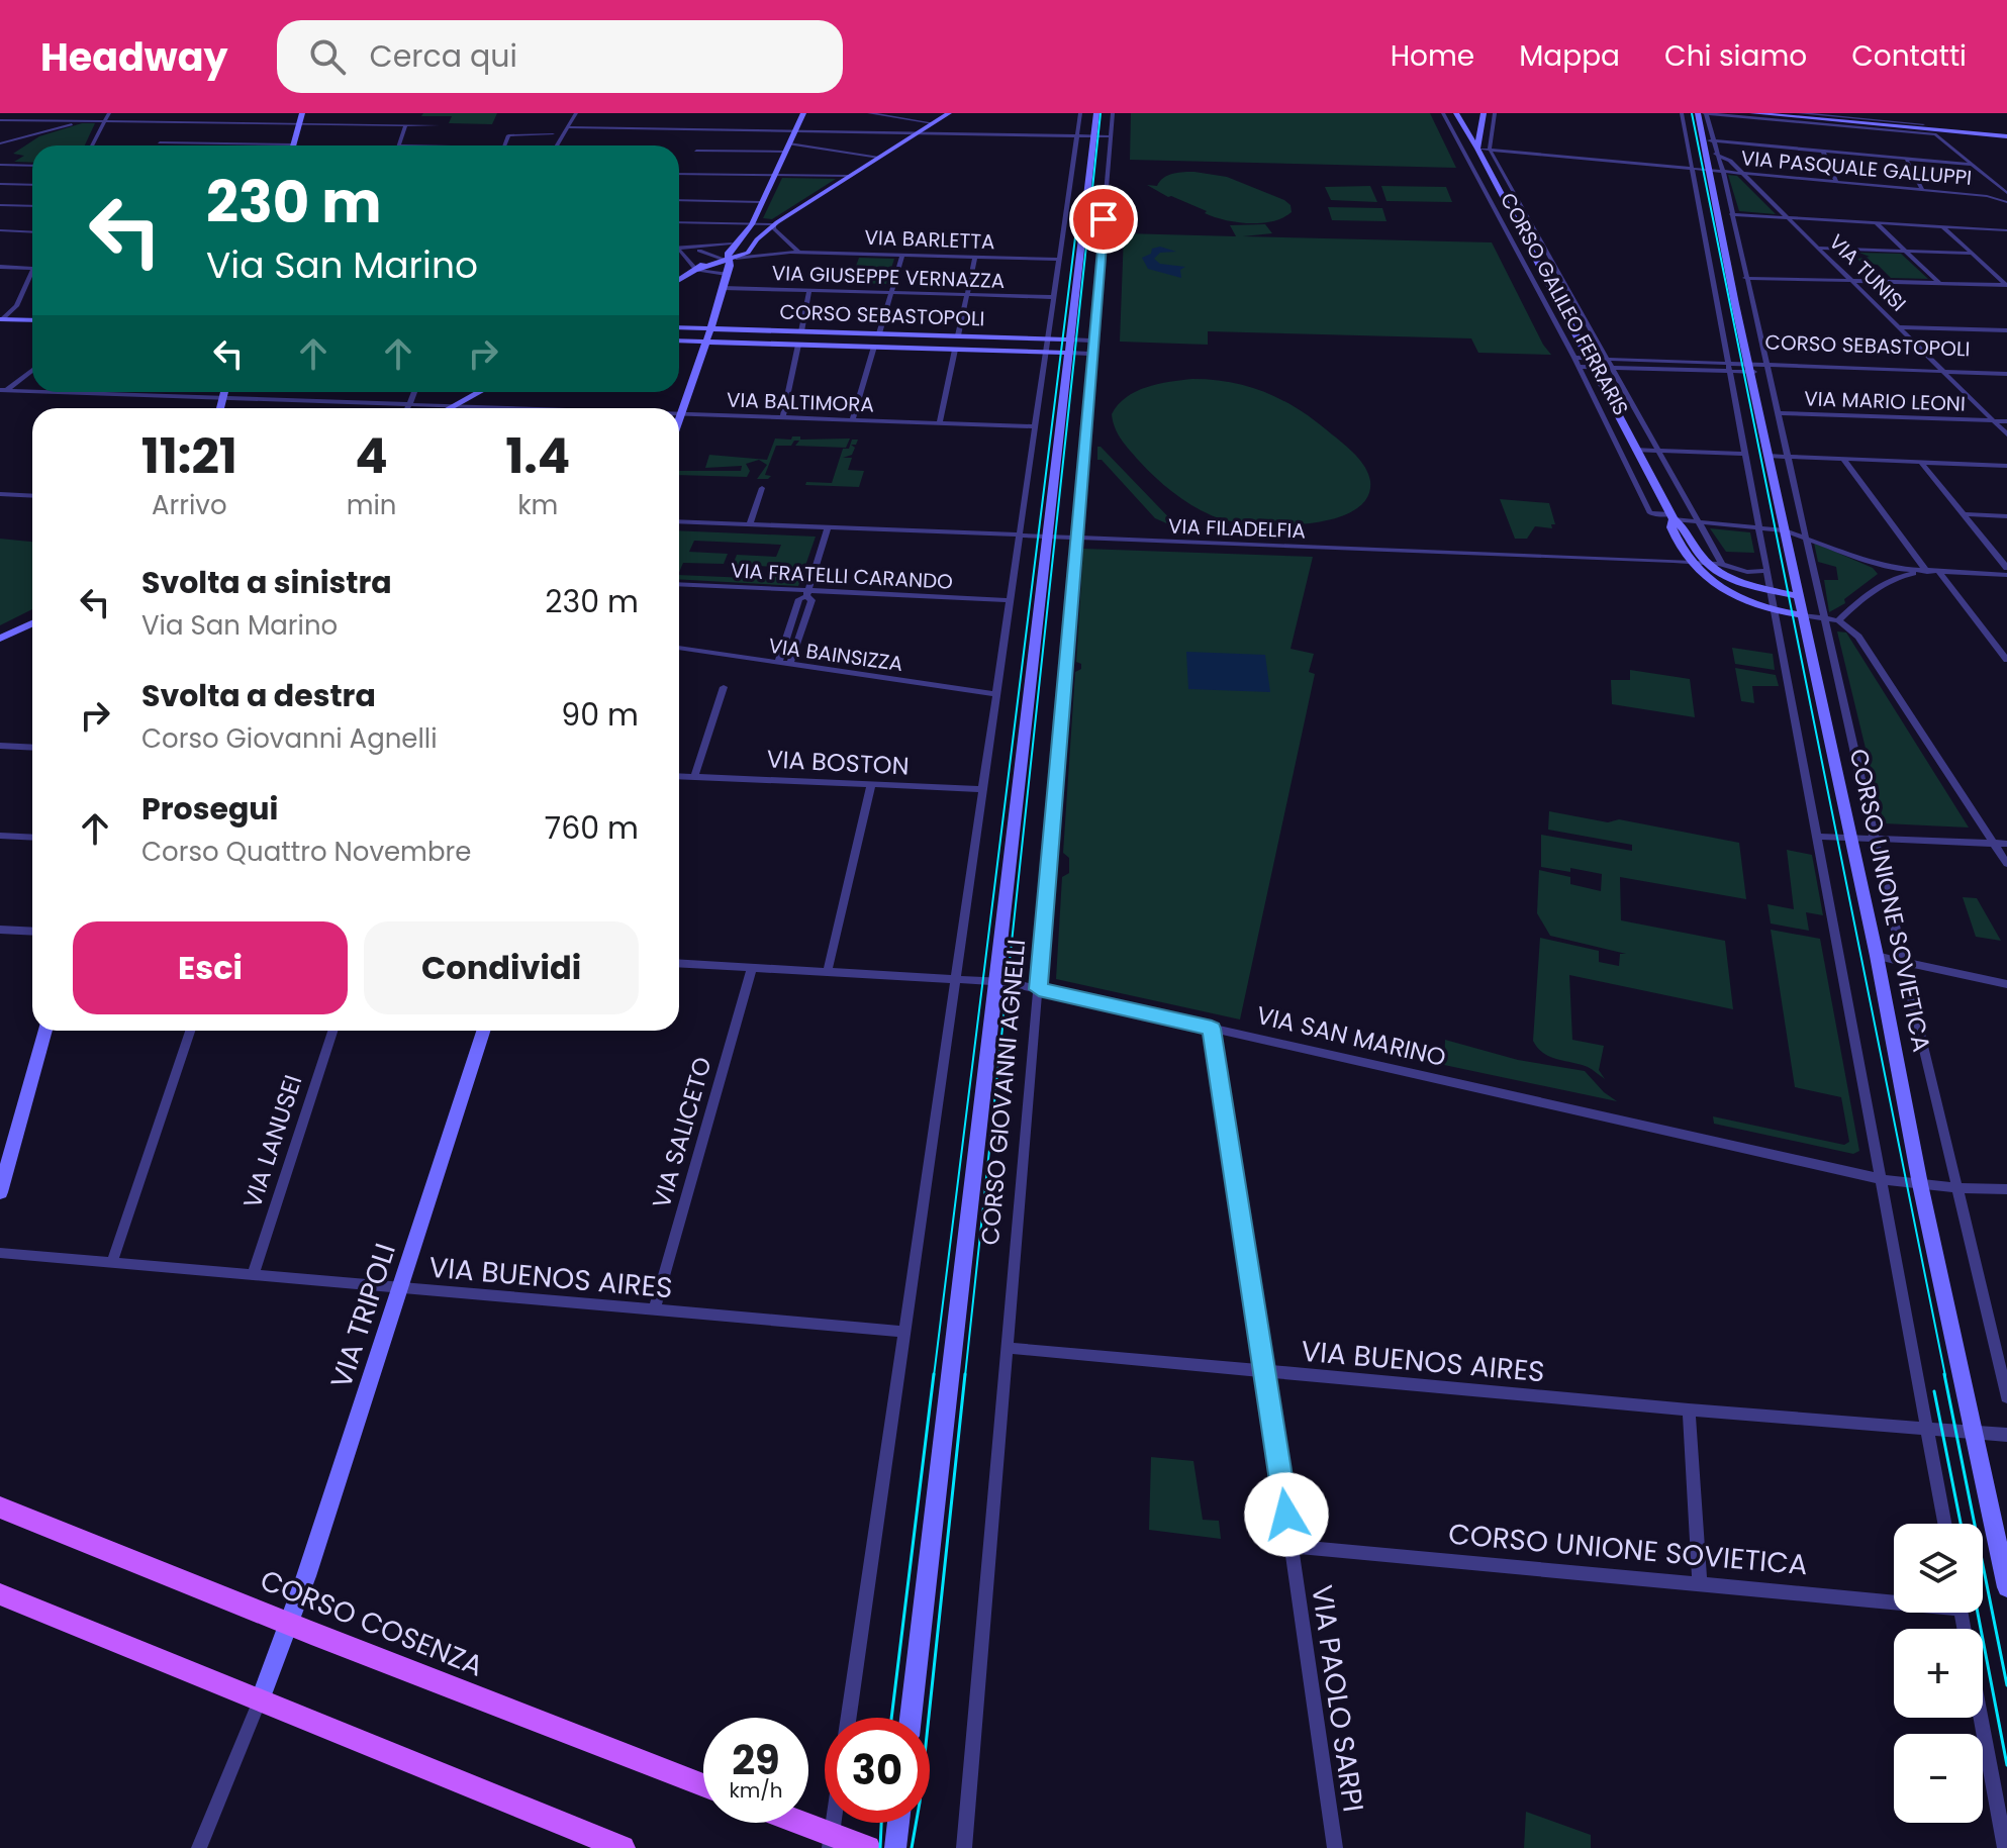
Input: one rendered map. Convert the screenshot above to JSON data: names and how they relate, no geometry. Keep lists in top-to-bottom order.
{
  "streets": {
    "main road": [
      "CORSO GALILEO FERRARIS",
      "CORSO SEBASTOPOLI",
      "CORSO UNIONE SOVIETICA",
      "CORSO GIOVANNI AGNELLI",
      "VIA TRIPOLI",
      "CORSO COSENZA"
    ],
    "street": [
      "VIA PASQUALE GALLUPPI",
      "VIA BARLETTA",
      "VIA TUNISI",
      "VIA GIUSEPPE VERNAZZA",
      "VIA MARIO LEONI",
      "VIA BALTIMORA",
      "VIA FILADELFIA",
      "VIA FRATELLI CARANDO",
      "VIA BAINSIZZA",
      "VIA BOSTON",
      "VIA SAN MARINO",
      "VIA SALICETO",
      "VIA LANUSEI",
      "VIA BUENOS AIRES",
      "VIA PAOLO SARPI"
    ]
  },
  "crossings": [
    ["VIA PASQUALE GALLUPPI", "VIA TUNISI"],
    ["VIA PASQUALE GALLUPPI", "CORSO GALILEO FERRARIS"],
    ["VIA PASQUALE GALLUPPI", "CORSO UNIONE SOVIETICA"],
    ["VIA TUNISI", "CORSO SEBASTOPOLI"],
    ["VIA TUNISI", "VIA MARIO LEONI"],
    ["VIA TUNISI", "CORSO UNIONE SOVIETICA"],
    ["CORSO GALILEO FERRARIS", "CORSO SEBASTOPOLI"],
    ["CORSO GALILEO FERRARIS", "VIA FILADELFIA"],
    ["CORSO SEBASTOPOLI", "CORSO UNIONE SOVIETICA"],
    ["CORSO SEBASTOPOLI", "CORSO GIOVANNI AGNELLI"],
    ["VIA MARIO LEONI", "CORSO UNIONE SOVIETICA"],
    ["VIA FILADELFIA", "CORSO GIOVANNI AGNELLI"],
    ["CORSO UNIONE SOVIETICA", "VIA SAN MARINO"],
    ["CORSO UNIONE SOVIETICA", "VIA BUENOS AIRES"],
    ["CORSO UNIONE SOVIETICA", "VIA PAOLO SARPI"],
    ["VIA SAN MARINO", "CORSO GIOVANNI AGNELLI"],
    ["VIA SAN MARINO", "VIA SALICETO"],
    ["VIA SAN MARINO", "VIA PAOLO SARPI"],
    ["CORSO GIOVANNI AGNELLI", "VIA BUENOS AIRES"],
    ["VIA SALICETO", "VIA BUENOS AIRES"],
    ["VIA LANUSEI", "VIA BUENOS AIRES"],
    ["VIA BUENOS AIRES", "VIA TRIPOLI"],
    ["VIA BUENOS AIRES", "VIA PAOLO SARPI"],
    ["VIA TRIPOLI", "CORSO COSENZA"]
  ],
  "page": {
    "header": "Headway",
    "search": "Cerca qui",
    "nav": [
      "Home",
      "Mappa",
      "Chi siamo",
      "Contatti"
    ],
    "turn": ["230 m", "Via San Marino"],
    "eta": [
      "11:21",
      "Arrivo",
      "4",
      "min",
      "1.4",
      "km"
    ],
    "list": [
      {
        "name": "Svolta a sinistra",
        "note": "Via San Marino",
        "value": "230 m"
      },
      {
        "name": "Svolta a destra",
        "note": "Corso Giovanni Agnelli",
        "value": "90 m"
      },
      {
        "name": "Prosegui",
        "note": "Corso Quattro Novembre",
        "value": "760 m"
      }
    ],
    "buttons": ["Esci", "Condividi"],
    "map_buttons": ["+", "−"],
    "speed": "29 km/h",
    "limit": "30"
  }
}
